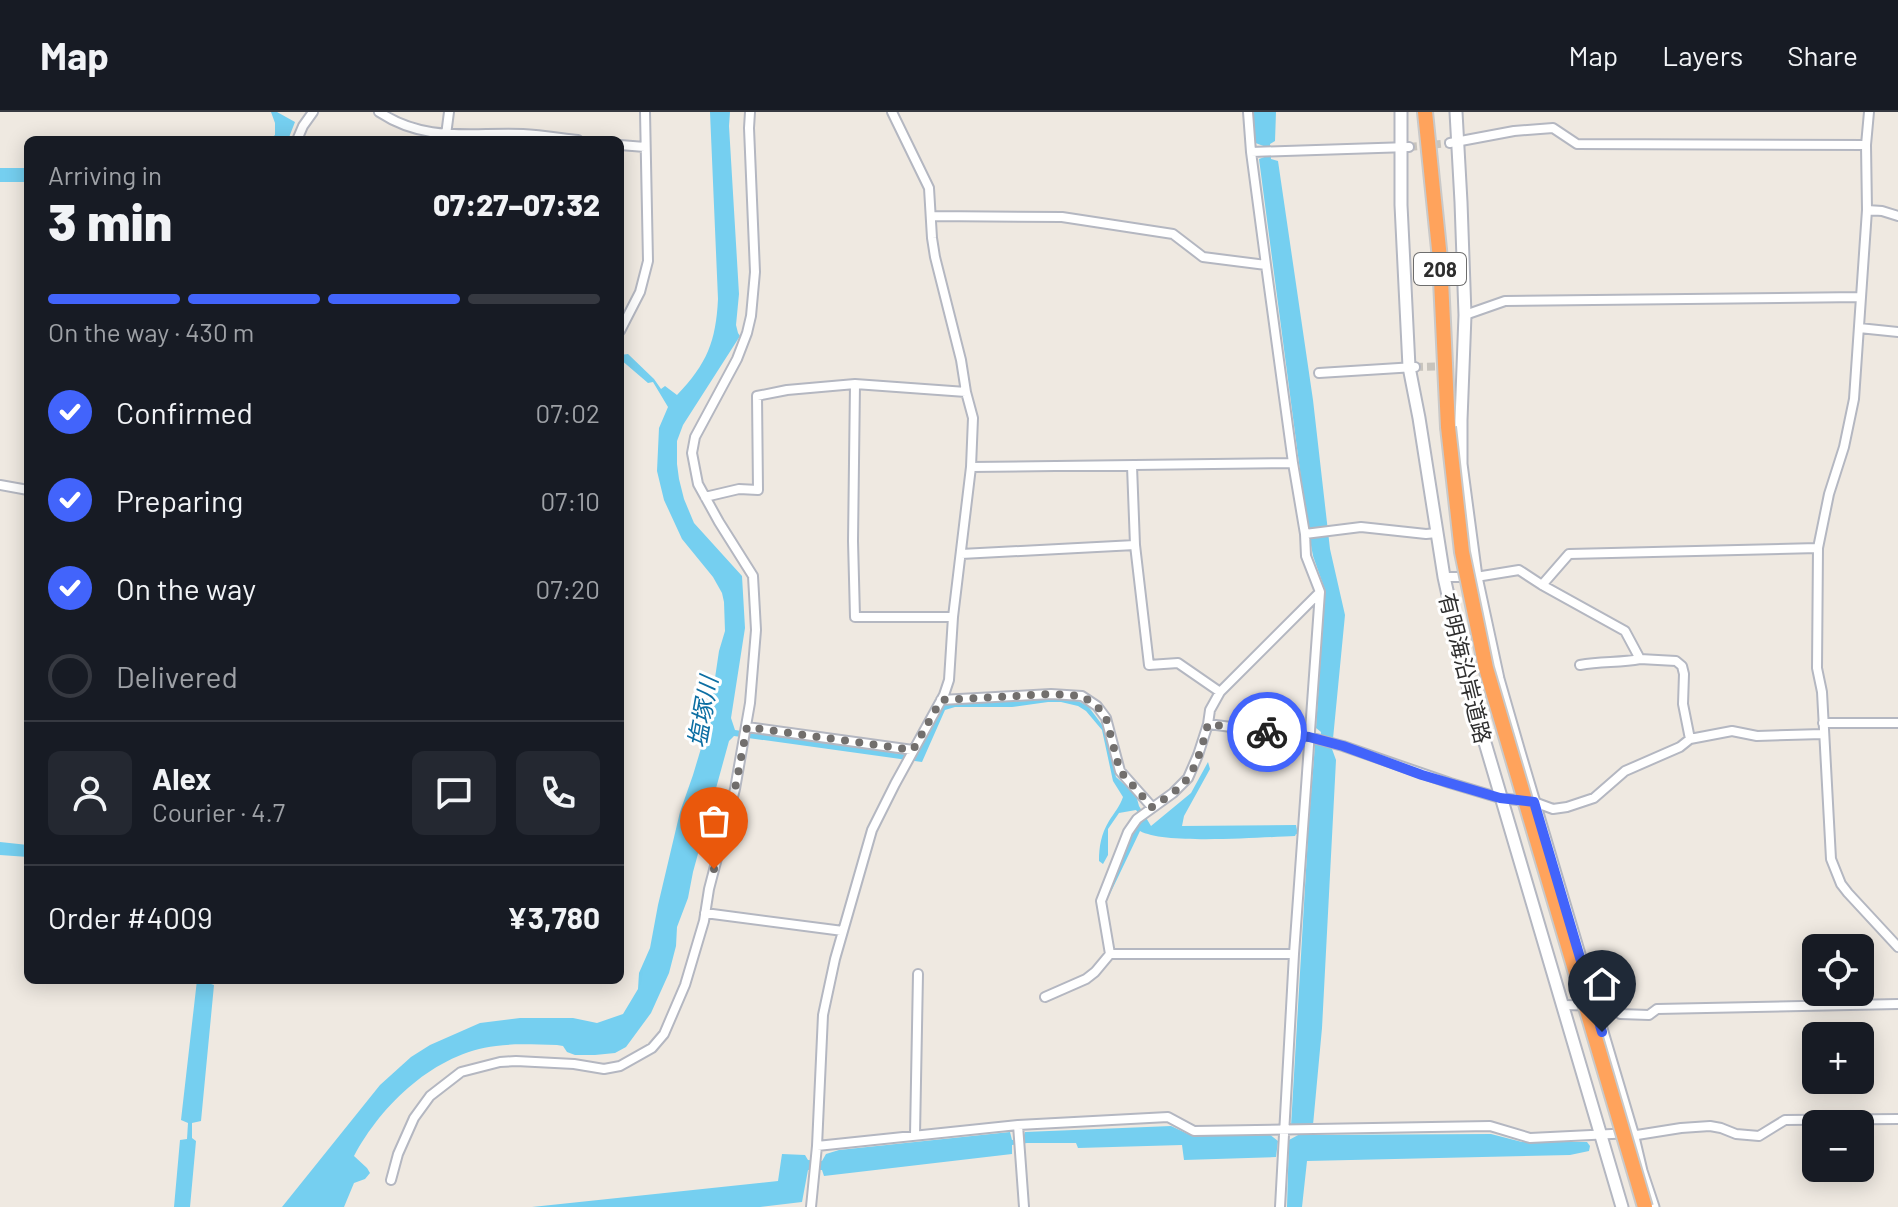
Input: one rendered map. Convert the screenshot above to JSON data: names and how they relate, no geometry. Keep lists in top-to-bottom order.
{
  "streets": {
    "highway": ["208"],
    "main road": ["有明海沿岸道路"]
  },
  "water": ["塩塚川"],
  "page": {
    "header": "Map",
    "nav": ["Map", "Layers", "Share"],
    "heading": ["3 min", "Arriving in", "07:27–07:32"],
    "panel": [
      "Alex",
      "Courier · 4.7",
      "Order #4009",
      "¥3,780"
    ],
    "bar": "On the way · 430 m",
    "list": [
      ["Confirmed", "07:02"],
      ["Preparing", "07:10"],
      ["On the way", "07:20"],
      "Delivered"
    ],
    "map_buttons": ["+", "−"]
  }
}
